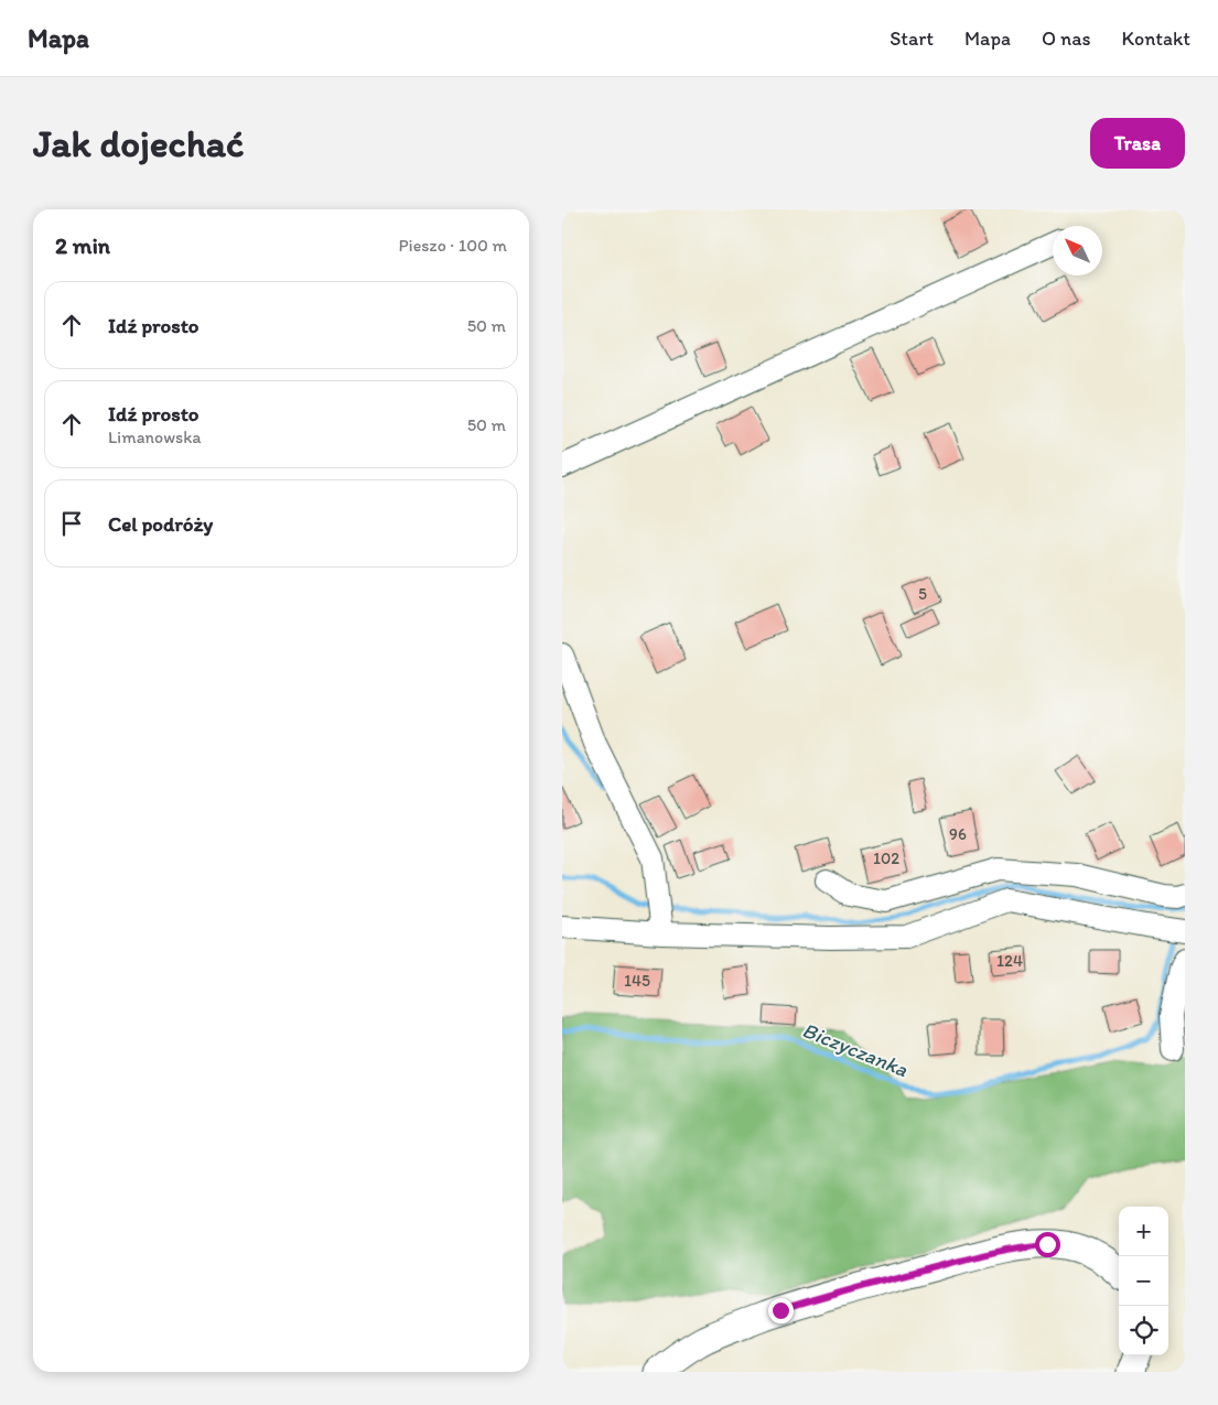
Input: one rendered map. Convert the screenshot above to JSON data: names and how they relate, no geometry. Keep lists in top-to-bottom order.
{
  "water": ["Biczyczanka"],
  "house_numbers": [
    "5",
    "96",
    "102",
    "124",
    "145"
  ],
  "north": "top left",
  "page": {
    "header": "Mapa",
    "nav": [
      "Start",
      "Mapa",
      "O nas",
      "Kontakt"
    ],
    "buttons": "Trasa",
    "title": "Jak dojechać",
    "heading": ["2 min", "Pieszo · 100 m"],
    "list": [
      ["Idź prosto", "50 m"],
      ["Idź prosto", "Limanowska", "50 m"],
      "Cel podróży"
    ],
    "map_buttons": ["+", "−"]
  }
}
